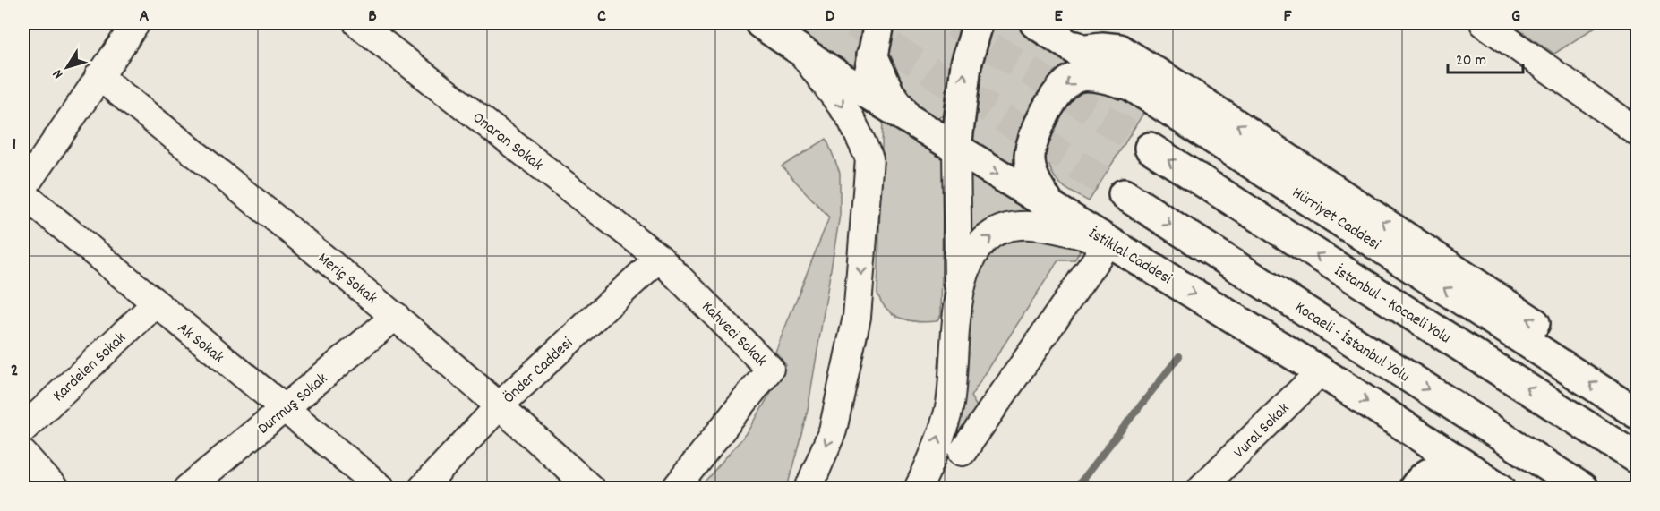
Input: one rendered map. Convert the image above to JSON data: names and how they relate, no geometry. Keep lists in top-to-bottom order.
{
  "streets": {
    "main road": [
      "Hürriyet Caddesi",
      "İstiklal Caddesi",
      "İstanbul - Kocaeli Yolu",
      "Kocaeli - İstanbul Yolu"
    ],
    "street": [
      "Onaran Sokak",
      "Meriç Sokak",
      "Kahveci Sokak",
      "Ak Sokak",
      "Kardelen Sokak",
      "Önder Caddesi",
      "Durmuş Sokak",
      "Vural Sokak"
    ]
  },
  "crossings": [
    ["Onaran Sokak", "Kahveci Sokak"],
    ["Onaran Sokak", "Önder Caddesi"],
    ["İstiklal Caddesi", "Vural Sokak"],
    ["Meriç Sokak", "Önder Caddesi"],
    ["Meriç Sokak", "Durmuş Sokak"],
    ["Kahveci Sokak", "Önder Caddesi"],
    ["Ak Sokak", "Kardelen Sokak"],
    ["Ak Sokak", "Durmuş Sokak"]
  ],
  "scale_bar": "20 m",
  "north": "bottom left",
  "grid": {
    "columns": [
      "A",
      "B",
      "C",
      "D",
      "E",
      "F",
      "G"
    ],
    "rows": ["1", "2"]
  }
}
